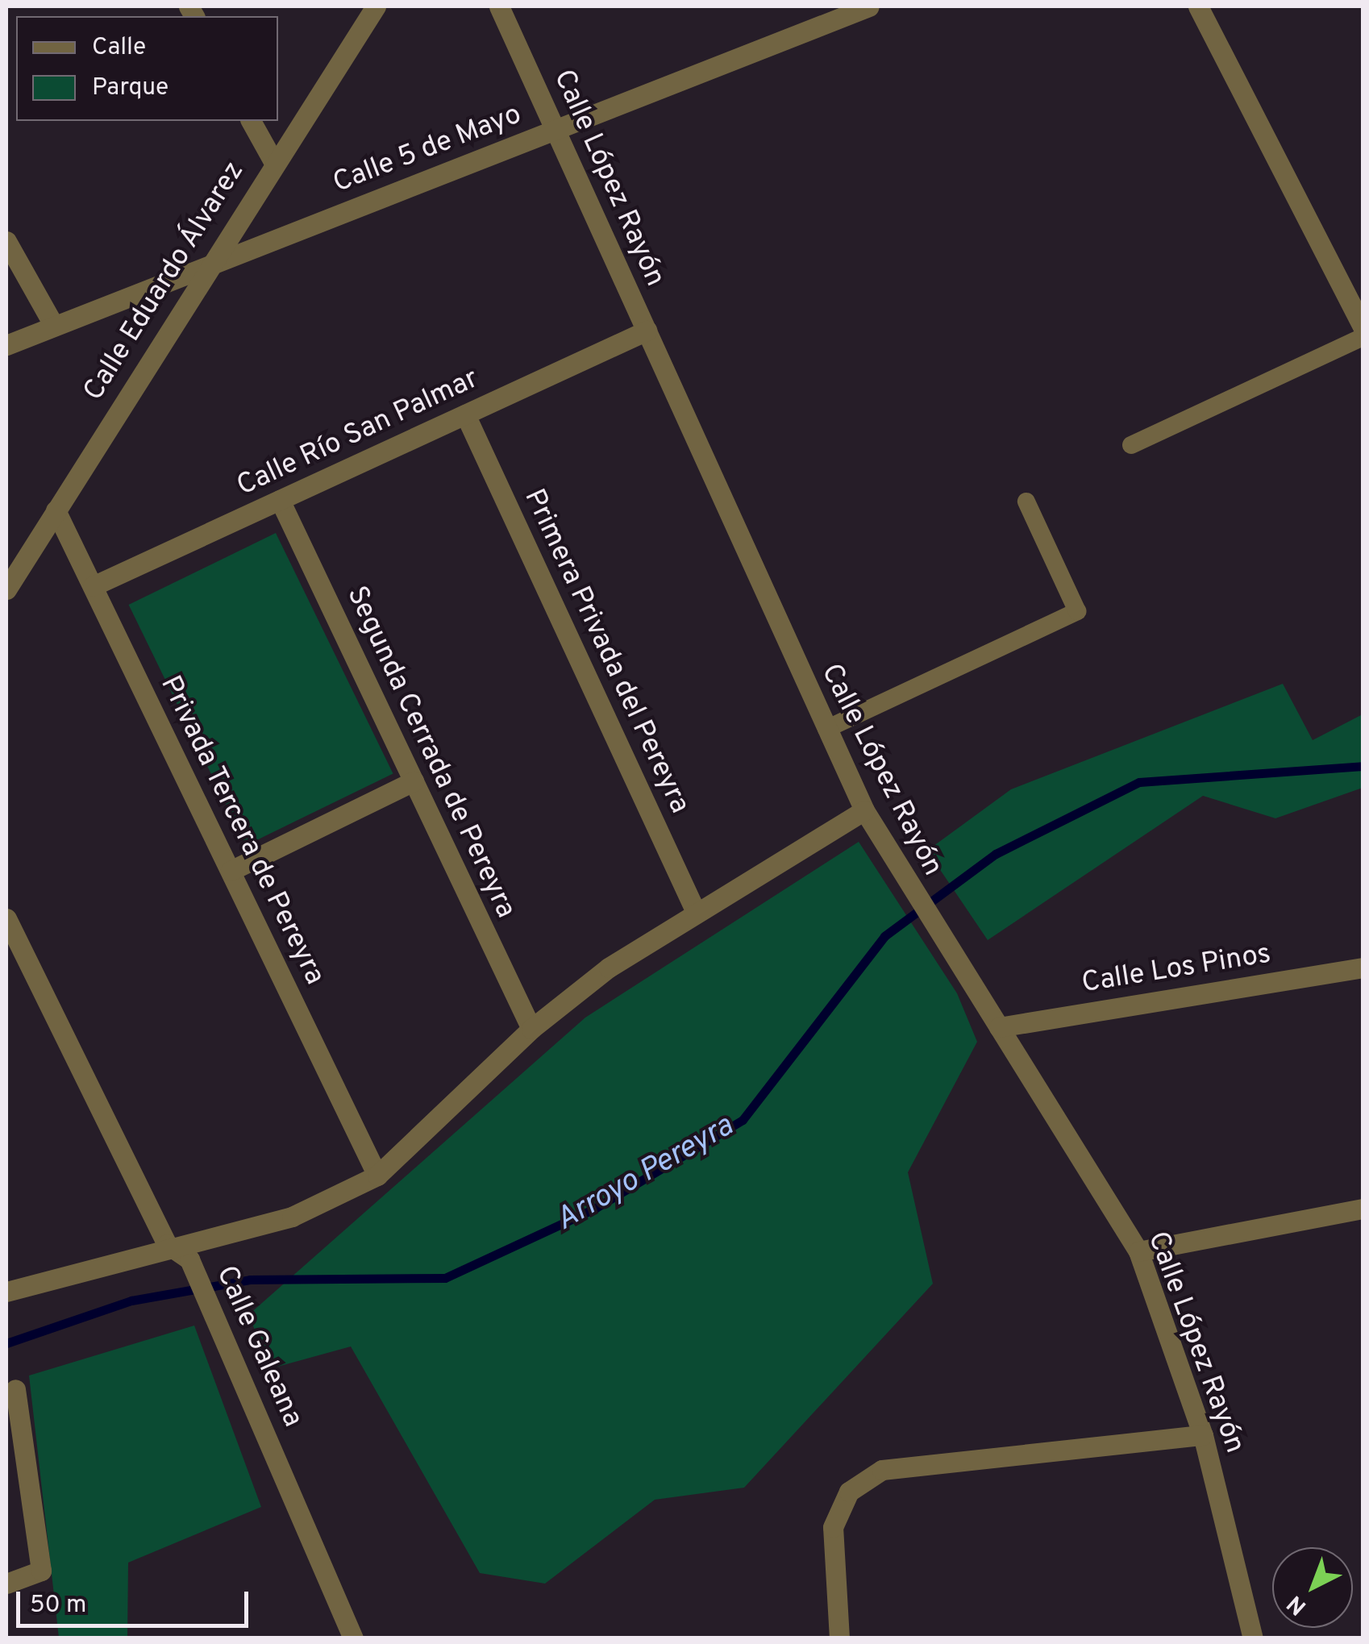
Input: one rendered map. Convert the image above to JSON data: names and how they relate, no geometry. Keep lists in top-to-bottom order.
{
  "streets": {
    "street": [
      "Calle 5 de Mayo",
      "Calle López Rayón",
      "Calle Eduardo Álvarez",
      "Calle Río San Palmar",
      "Primera Privada del Pereyra",
      "Segunda Cerrada de Pereyra",
      "Privada Tercera de Pereyra",
      "Calle Los Pinos",
      "Calle Galeana"
    ]
  },
  "crossings": [
    ["Calle 5 de Mayo", "Calle López Rayón"],
    ["Calle 5 de Mayo", "Calle Eduardo Álvarez"],
    ["Calle López Rayón", "Calle Río San Palmar"],
    ["Calle López Rayón", "Calle Los Pinos"],
    ["Calle Eduardo Álvarez", "Privada Tercera de Pereyra"],
    ["Calle Río San Palmar", "Primera Privada del Pereyra"],
    ["Calle Río San Palmar", "Segunda Cerrada de Pereyra"],
    ["Calle Río San Palmar", "Privada Tercera de Pereyra"]
  ],
  "water": ["Arroyo Pereyra"],
  "legend": ["Calle", "Parque"],
  "scale_bar": "50 m",
  "north": "bottom left"
}
